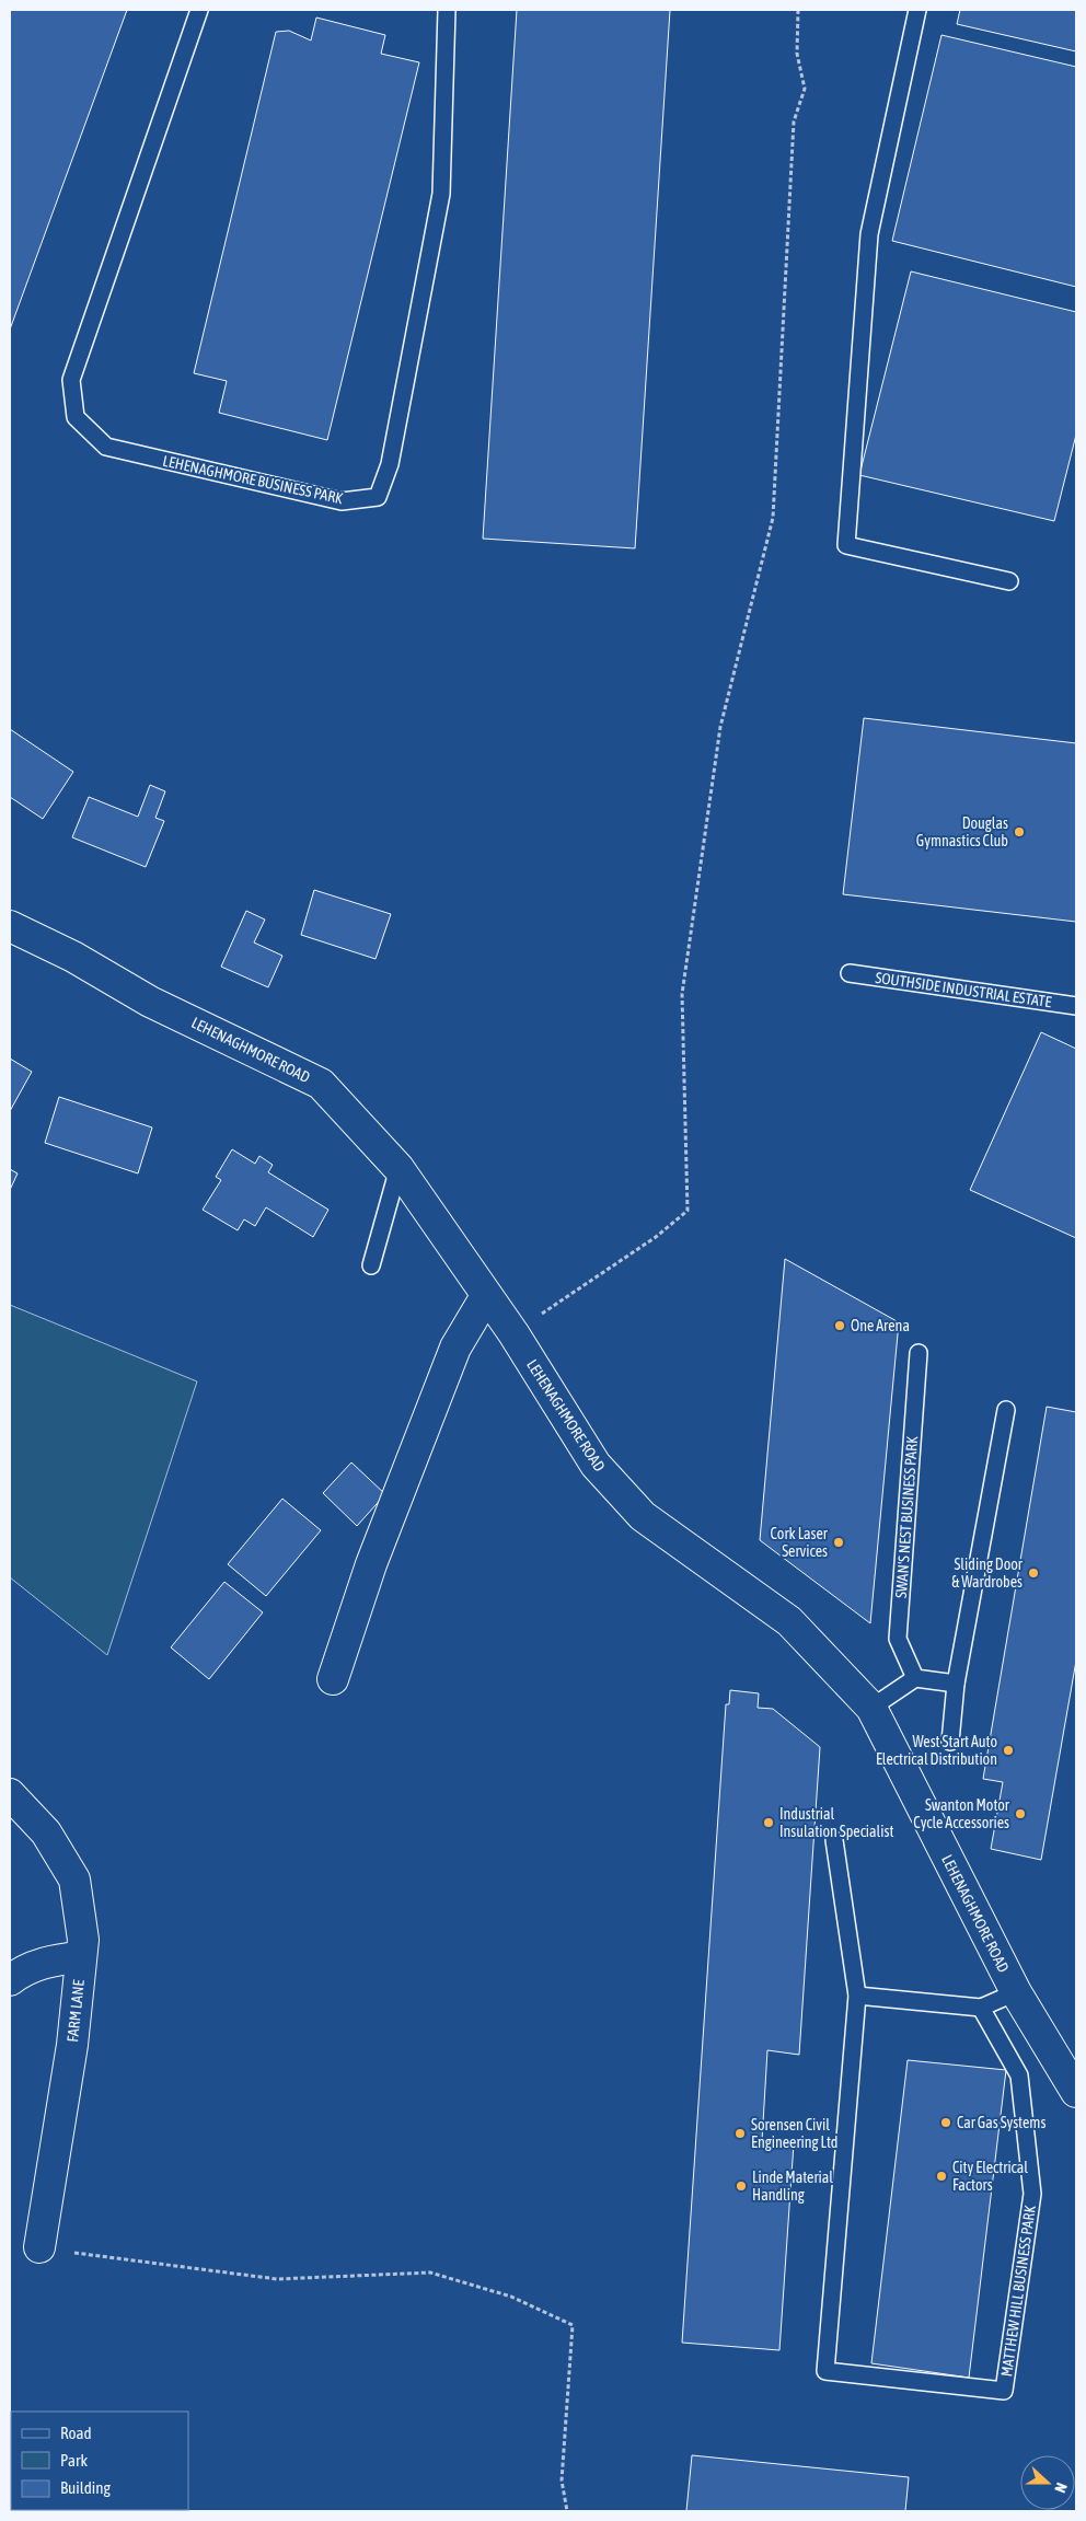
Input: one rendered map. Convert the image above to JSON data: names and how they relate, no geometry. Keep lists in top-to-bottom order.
{
  "streets": {
    "street": ["LEHENAGHMORE ROAD", "FARM LANE"],
    "lane": [
      "LEHENAGHMORE BUSINESS PARK",
      "SOUTHSIDE INDUSTRIAL ESTATE",
      "SWAN'S NEST BUSINESS PARK",
      "MATTHEW HILL BUSINESS PARK"
    ]
  },
  "places": [
    "Douglas Gymnastics Club",
    "One Arena",
    "Cork Laser Services",
    "Sliding Door & Wardrobes",
    "West Start Auto Electrical Distribution",
    "Swanton Motor Cycle Accessories",
    "Industrial Insulation Specialist",
    "Car Gas Systems",
    "Sorensen Civil Engineering Ltd",
    "City Electrical Factors",
    "Linde Material Handling"
  ],
  "legend": ["Road", "Park", "Building"],
  "north": "right"
}
